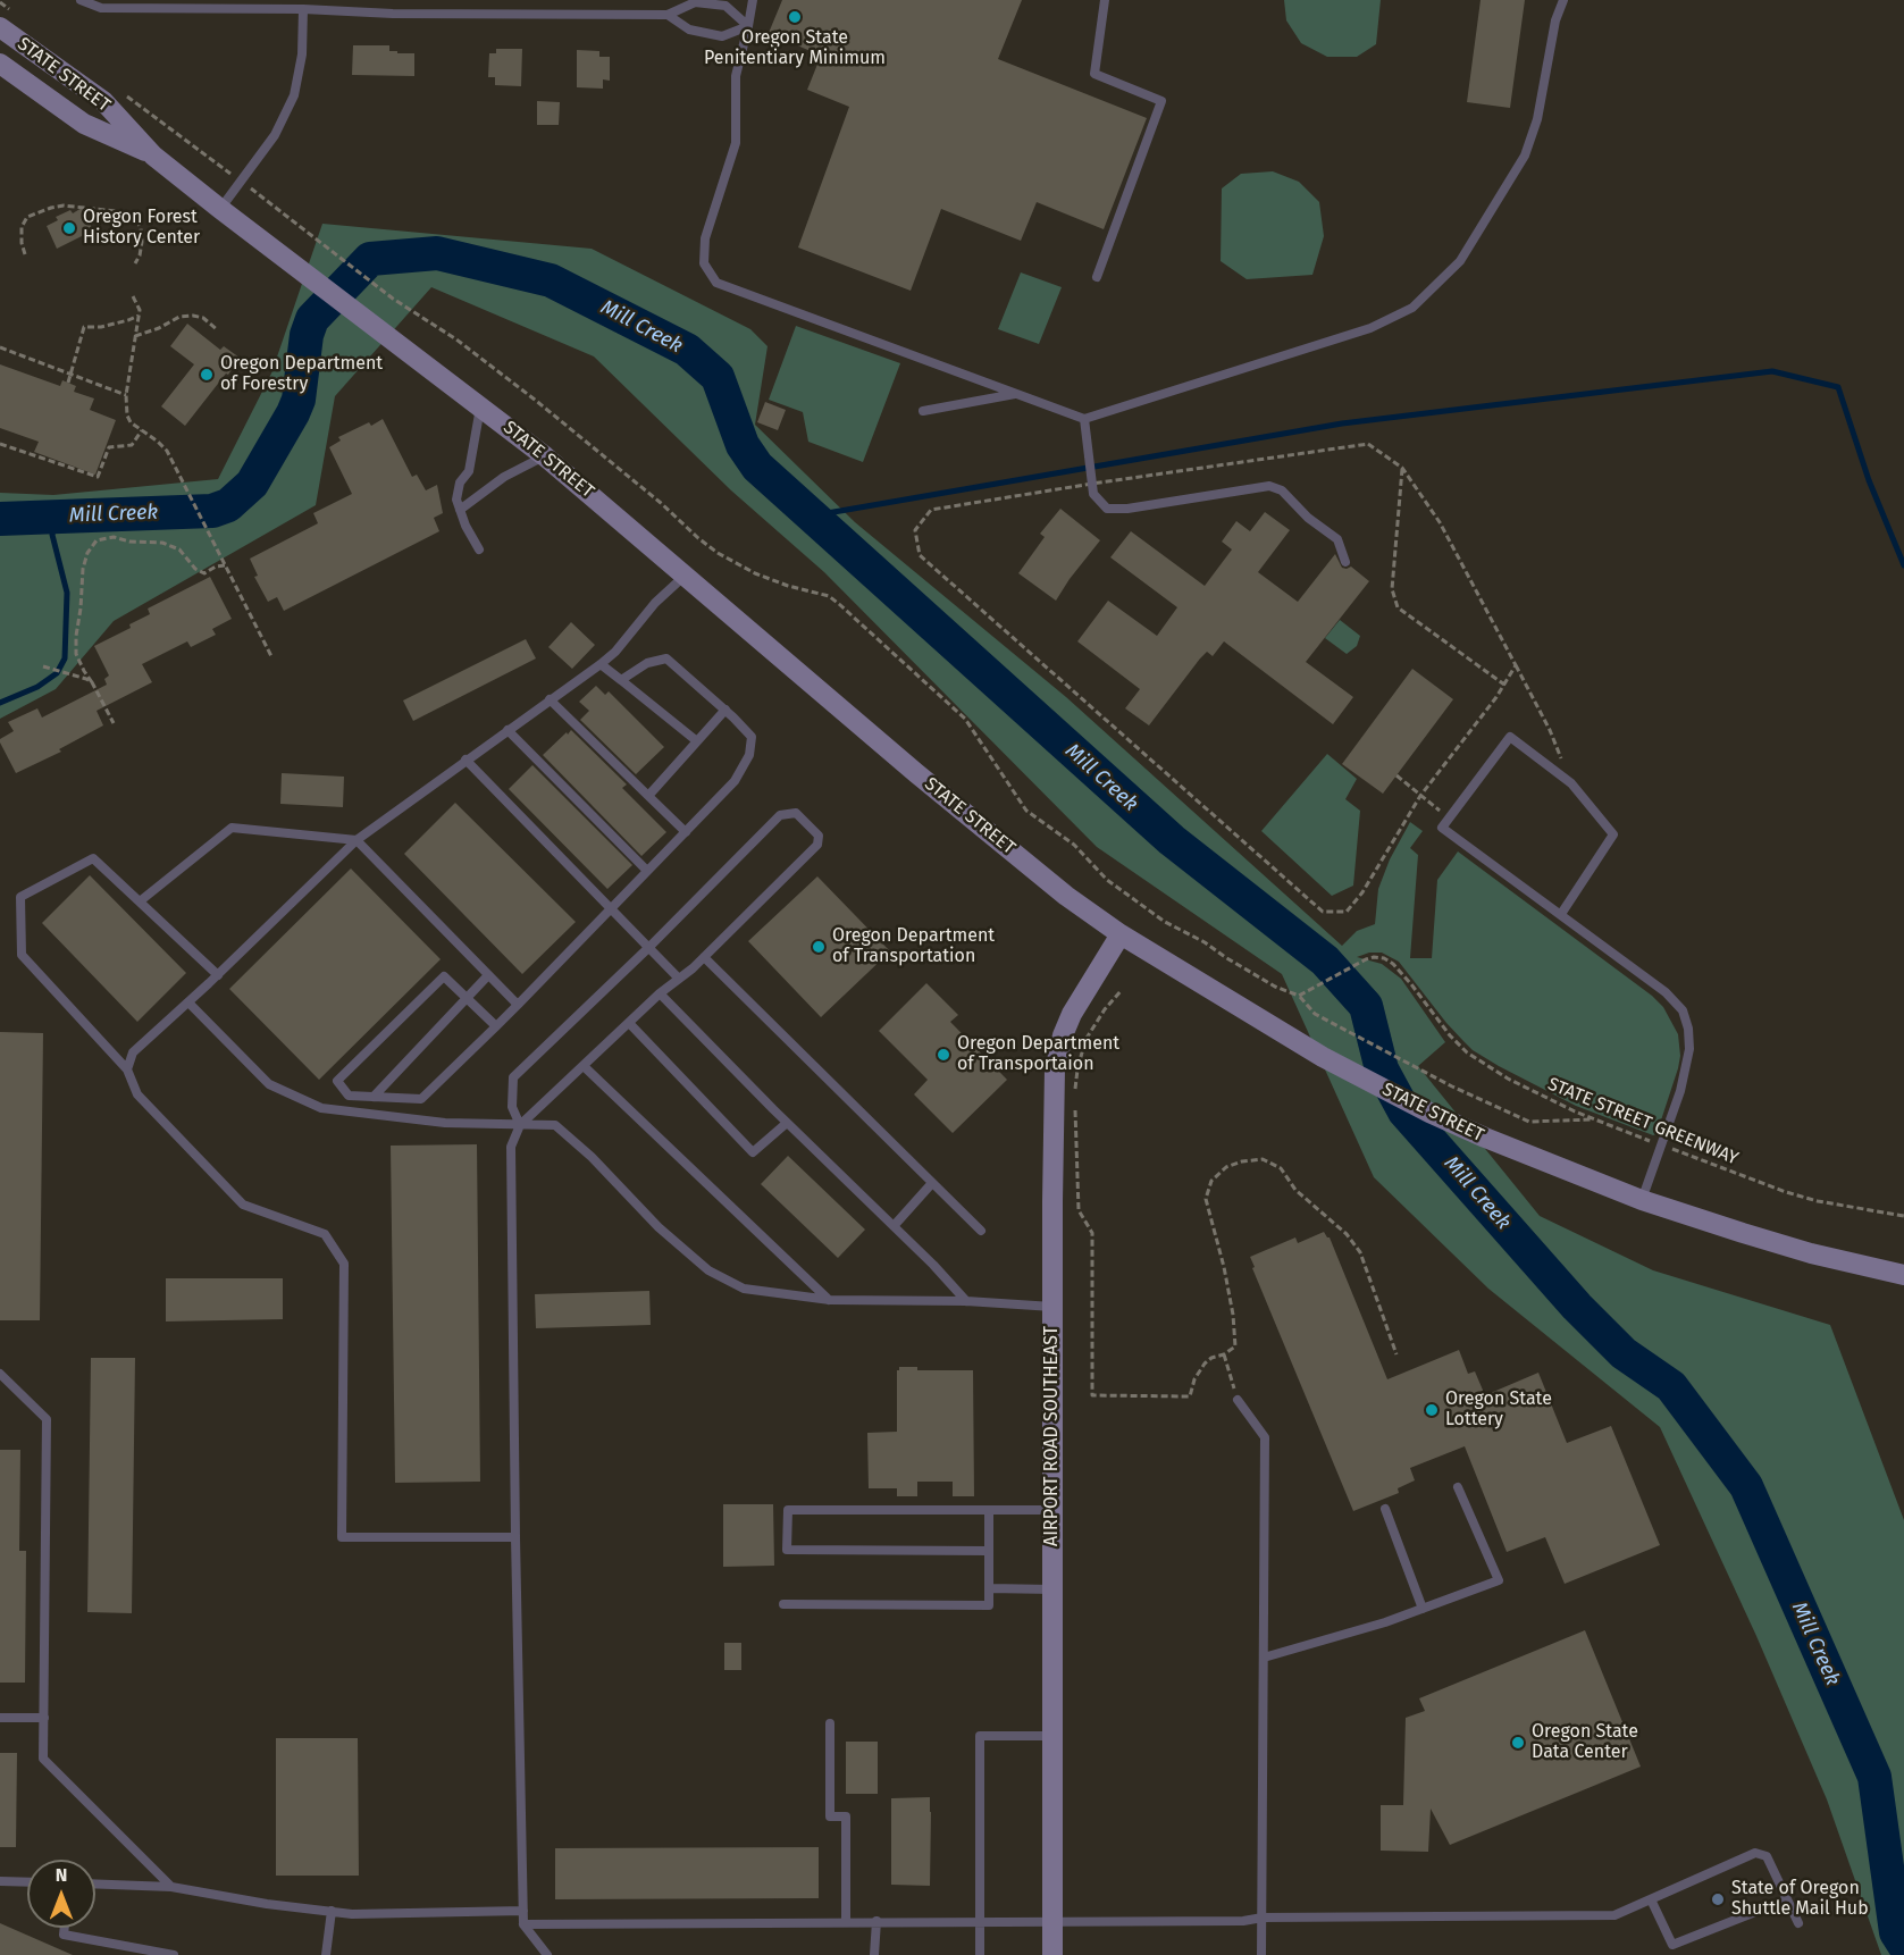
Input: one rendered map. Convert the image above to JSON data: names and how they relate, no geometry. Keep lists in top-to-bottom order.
{
  "streets": {
    "main road": ["STATE STREET", "AIRPORT ROAD SOUTHEAST"],
    "path": ["STATE STREET GREENWAY"]
  },
  "crossings": [
    ["STATE STREET", "AIRPORT ROAD SOUTHEAST"]
  ],
  "water": ["Mill Creek"],
  "places": [
    "Oregon State Penitentiary Minimum",
    "Oregon Forest History Center",
    "Oregon Department of Forestry",
    "Oregon Department of Transportation",
    "Oregon Department of Transportaion",
    "Oregon State Lottery",
    "Oregon State Data Center",
    "State of Oregon Shuttle Mail Hub"
  ],
  "north": "top"
}
